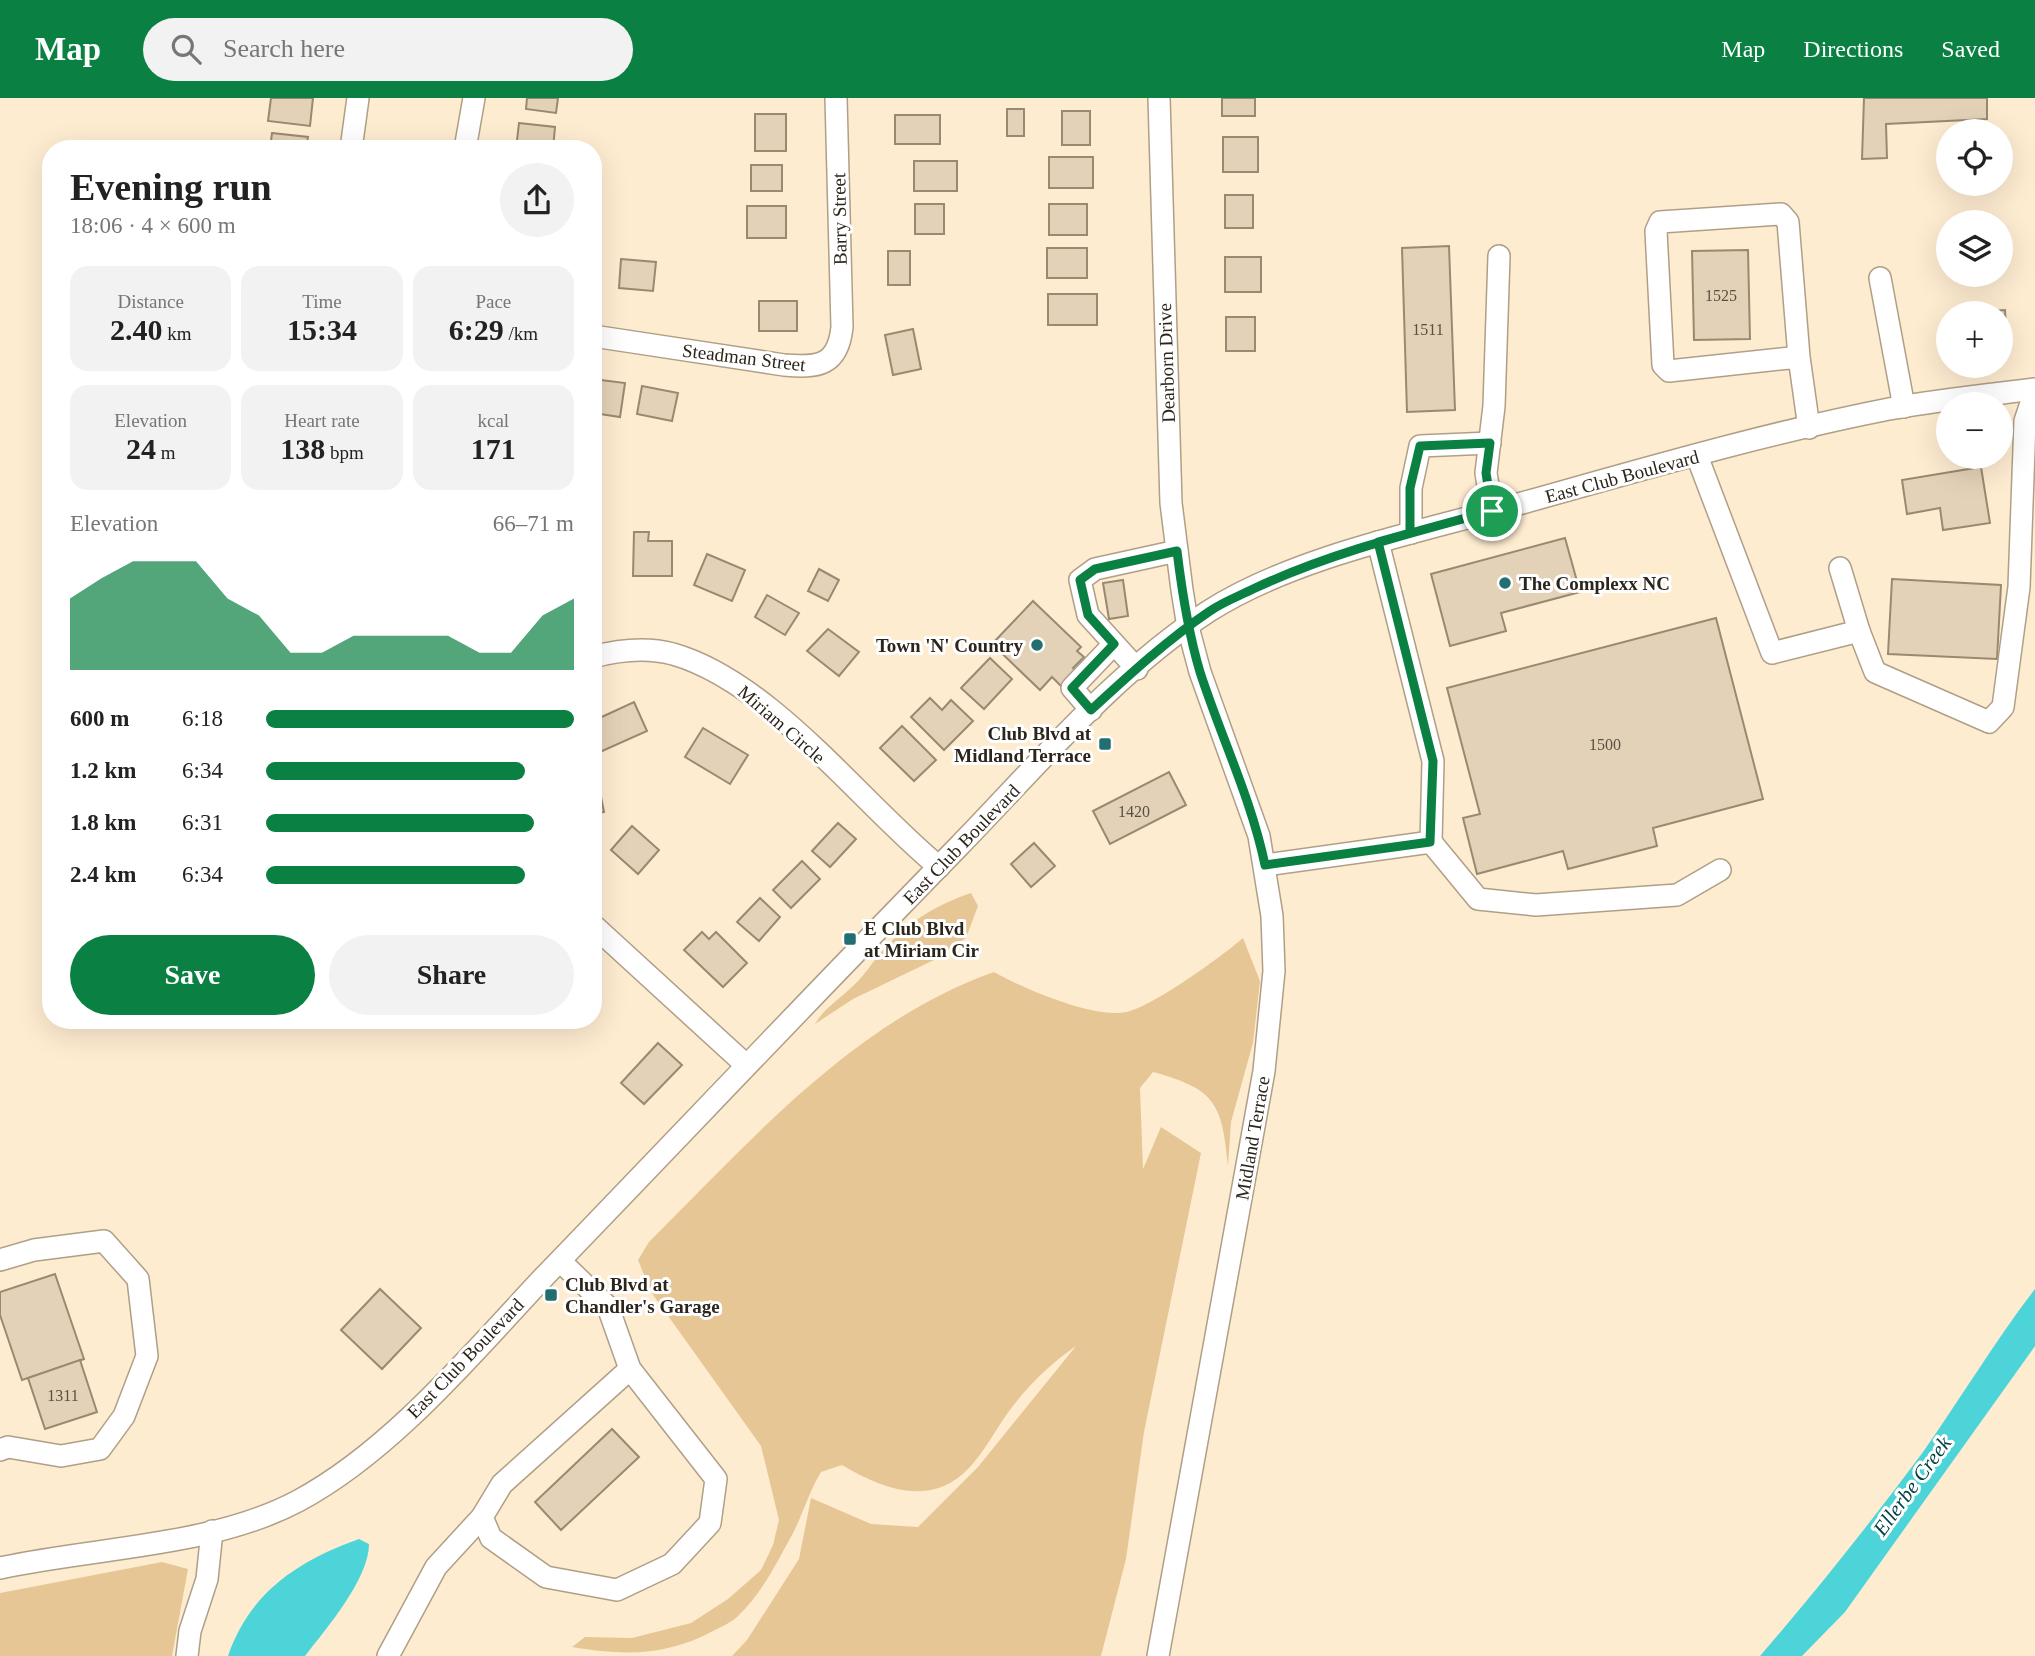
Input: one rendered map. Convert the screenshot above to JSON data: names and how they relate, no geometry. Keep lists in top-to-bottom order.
{
  "streets": {
    "street": [
      "Barry Street",
      "Steadman Street",
      "Dearborn Drive",
      "East Club Boulevard",
      "Miriam Circle",
      "Midland Terrace"
    ]
  },
  "crossings": [
    ["Barry Street", "Steadman Street"],
    ["Dearborn Drive", "East Club Boulevard"],
    ["Dearborn Drive", "Midland Terrace"],
    ["East Club Boulevard", "Miriam Circle"],
    ["East Club Boulevard", "Midland Terrace"]
  ],
  "water": ["Ellerbe Creek"],
  "places": {
    "other": ["The Complexx NC", "Town 'N' Country"],
    "transit": ["Club Blvd at Midland Terrace", "E Club Blvd at Miriam Cir", "Club Blvd at Chandler's Garage"]
  },
  "house_numbers": [
    "1525",
    "1511",
    "1500",
    "1420",
    "1311"
  ],
  "page": {
    "header": "Map",
    "search": "Search here",
    "nav": ["Map", "Directions", "Saved"],
    "map_buttons": ["+", "−"],
    "heading": ["Evening run", "18:06 · 4 × 600 m"],
    "stats": [
      ["Distance", "2.40 km"],
      ["Time", "15:34"],
      ["Pace", "6:29 /km"],
      ["Elevation", "24 m"],
      ["Heart rate", "138 bpm"],
      ["kcal", "171"]
    ],
    "chart": ["Elevation", "66–71 m"],
    "list": [
      {
        "name": "600 m",
        "note": "6:18"
      },
      {
        "name": "1.2 km",
        "note": "6:34"
      },
      {
        "name": "1.8 km",
        "note": "6:31"
      },
      {
        "name": "2.4 km",
        "note": "6:34"
      }
    ],
    "buttons": ["Save", "Share"]
  }
}
